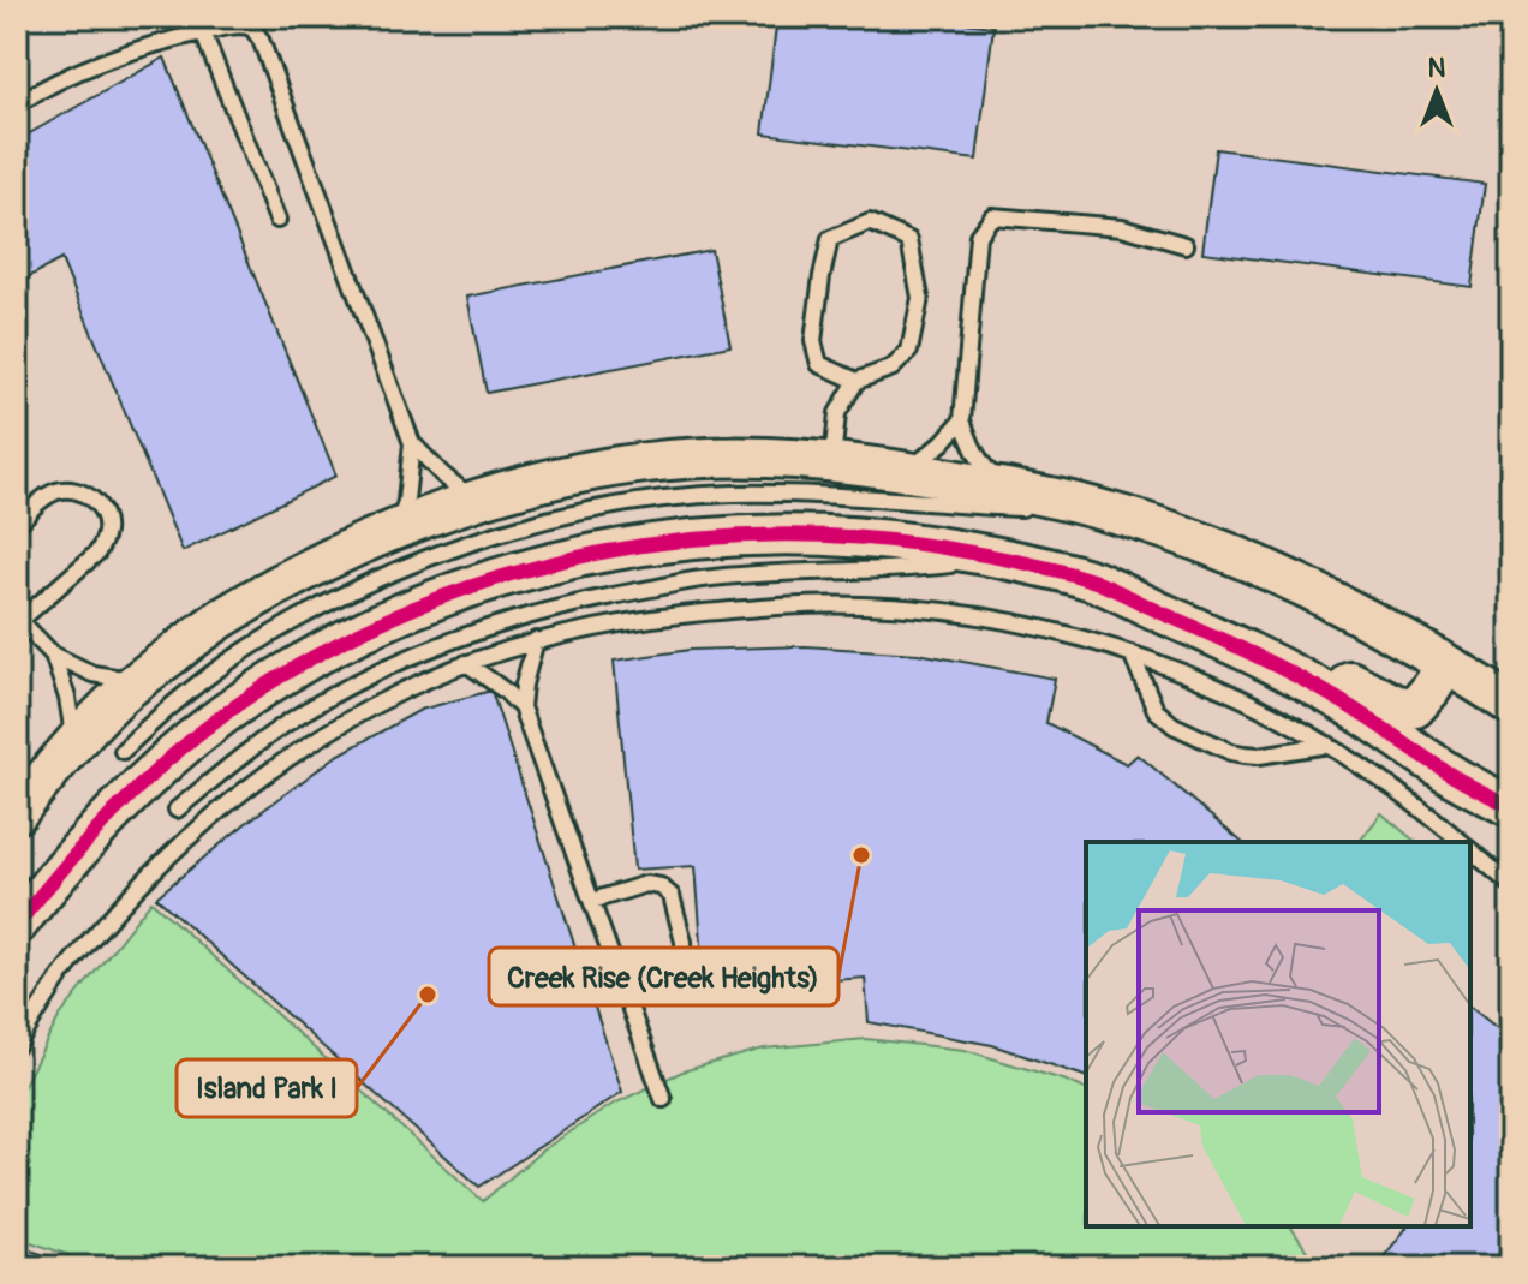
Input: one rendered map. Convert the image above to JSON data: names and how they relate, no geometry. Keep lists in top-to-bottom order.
{
  "places": ["Creek Rise (Creek Heights)", "Island Park I"],
  "north": "top"
}
